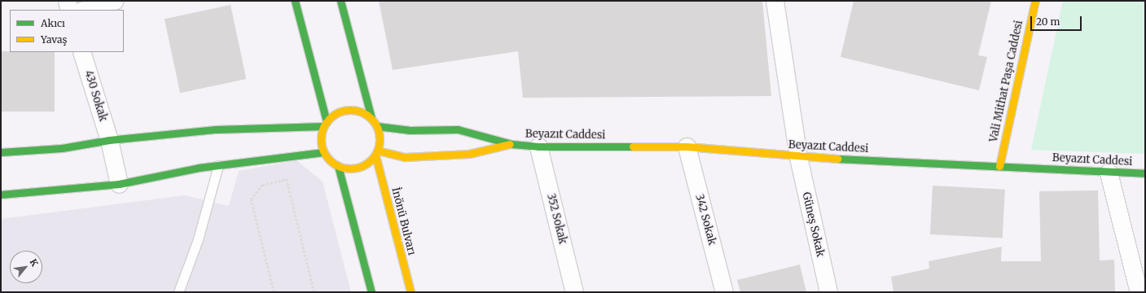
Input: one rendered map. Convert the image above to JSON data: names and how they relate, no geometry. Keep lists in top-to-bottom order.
{
  "streets": {
    "street": [
      "Vali Mithat Paşa Caddesi",
      "430 Sokak",
      "Beyazıt Caddesi",
      "352 Sokak",
      "342 Sokak",
      "İnönü Bulvarı",
      "Güneş Sokak"
    ]
  },
  "crossings": [
    ["Vali Mithat Paşa Caddesi", "Beyazıt Caddesi"],
    ["Beyazıt Caddesi", "352 Sokak"],
    ["Beyazıt Caddesi", "342 Sokak"],
    ["Beyazıt Caddesi", "İnönü Bulvarı"],
    ["Beyazıt Caddesi", "Güneş Sokak"]
  ],
  "legend": ["Akıcı", "Yavaş"],
  "scale_bar": "20 m",
  "north": "top right"
}
